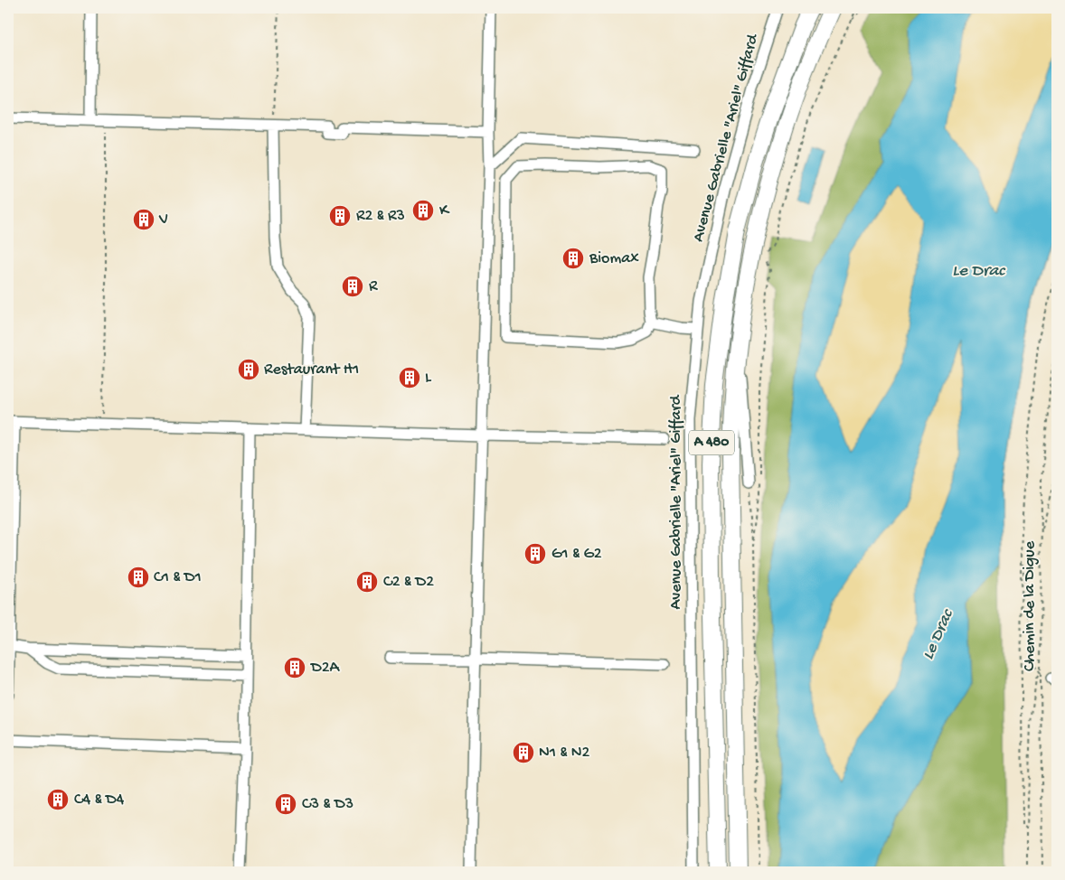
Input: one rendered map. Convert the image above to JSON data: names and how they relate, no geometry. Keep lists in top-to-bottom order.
{
  "streets": {
    "highway": ["A 480"],
    "street": ["Avenue Gabrielle \"Ariel\" Giffard"],
    "path": ["Chemin de la Digue"]
  },
  "water": ["Le Drac"],
  "places": {
    "building": [
      "K",
      "R2 & R3",
      "V",
      "Biomax",
      "R",
      "Restaurant H1",
      "L",
      "G1 & G2",
      "C1 & D1",
      "C2 & D2",
      "D2A",
      "N1 & N2",
      "C4 & D4",
      "C3 & D3"
    ]
  }
}
